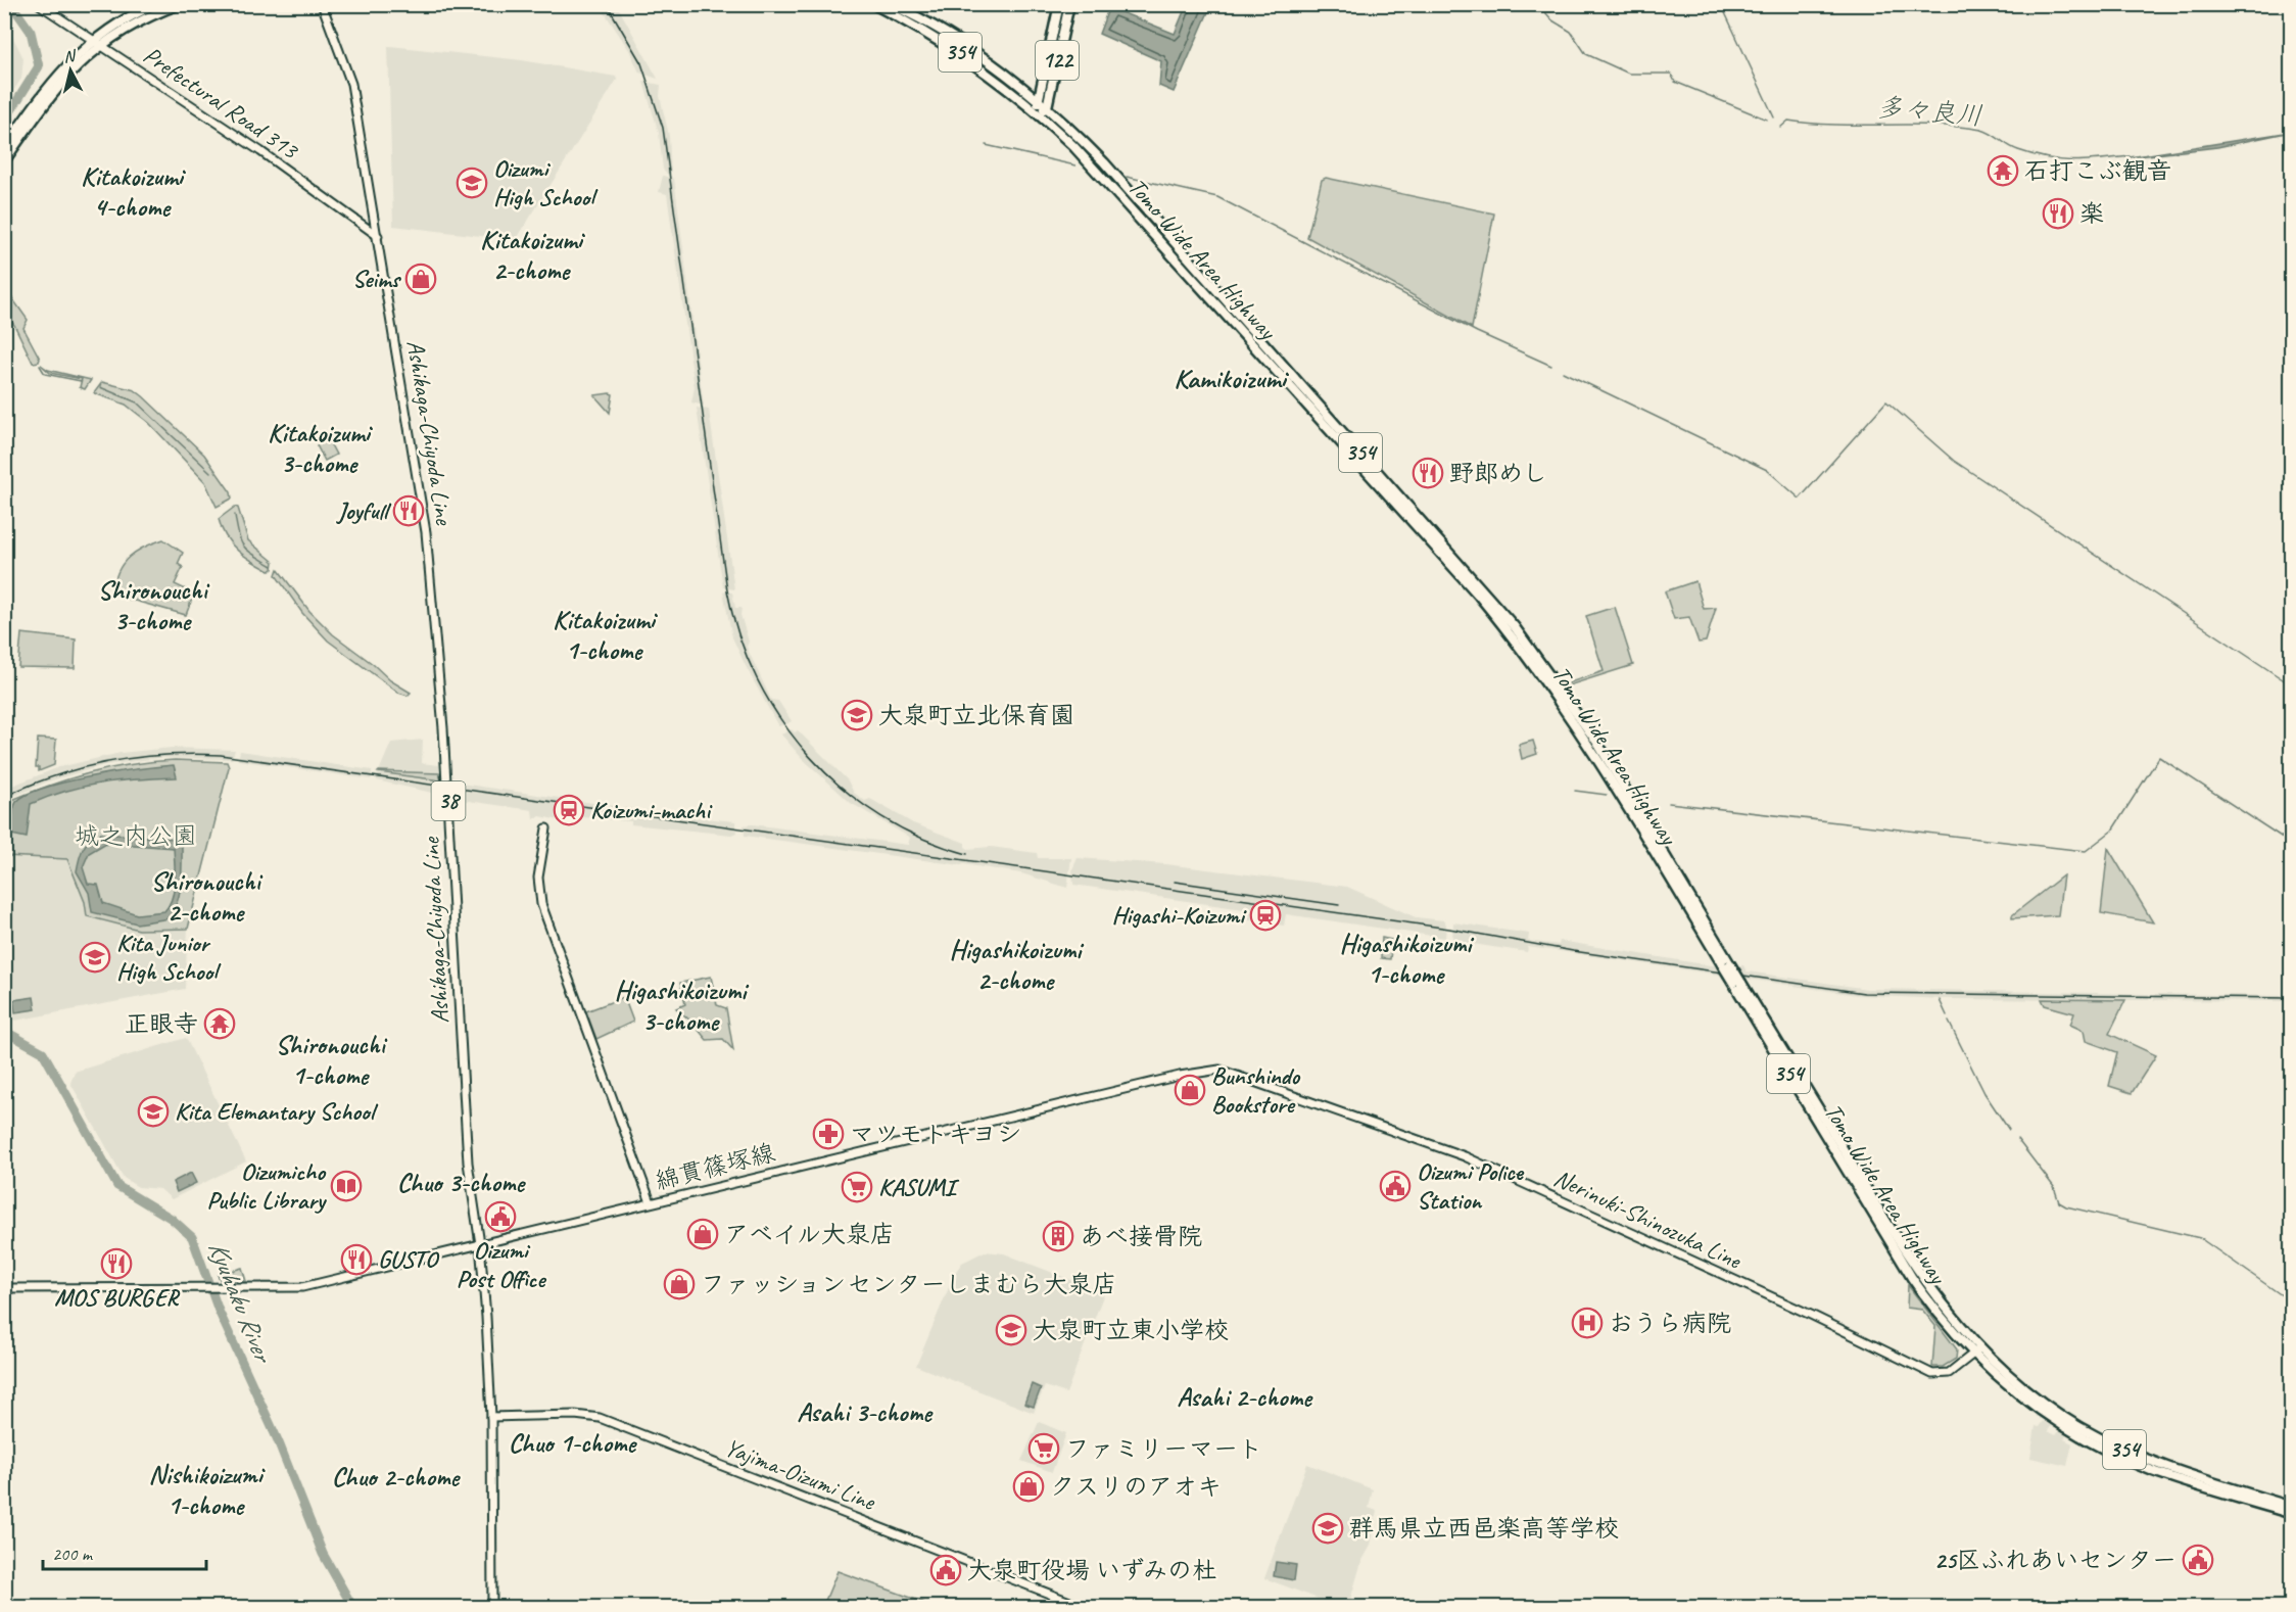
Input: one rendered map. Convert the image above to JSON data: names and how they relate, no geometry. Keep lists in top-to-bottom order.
{
  "streets": {
    "highway": ["354", "122", "Tomo Wide Area Highway"],
    "main road": [
      "Prefectural Road 313",
      "Ashikaga-Chiyoda Line",
      "38",
      "綿貫篠塚線",
      "Nerinuki-Shinozuka Line",
      "Yajima-Oizumi Line"
    ]
  },
  "crossings": [
    ["122", "Tomo Wide Area Highway"],
    ["Prefectural Road 313", "Ashikaga-Chiyoda Line"],
    ["Tomo Wide Area Highway", "Nerinuki-Shinozuka Line"],
    ["Ashikaga-Chiyoda Line", "綿貫篠塚線"],
    ["Ashikaga-Chiyoda Line", "Yajima-Oizumi Line"],
    ["綿貫篠塚線", "Nerinuki-Shinozuka Line"]
  ],
  "districts": [
    "Kitakoizumi 4-chome",
    "Kitakoizumi 2-chome",
    "Kamikoizumi",
    "Kitakoizumi 3-chome",
    "Shironouchi 3-chome",
    "Kitakoizumi 1-chome",
    "Shironouchi 2-chome",
    "Higashikoizumi 1-chome",
    "Higashikoizumi 2-chome",
    "Higashikoizumi 3-chome",
    "Shironouchi 1-chome",
    "Chuo 3-chome",
    "Asahi 2-chome",
    "Asahi 3-chome",
    "Chuo 1-chome",
    "Nishikoizumi 1-chome",
    "Chuo 2-chome"
  ],
  "water": ["多々良川", "Kyuhaku River"],
  "parks": ["城之内公園"],
  "places": {
    "temple": ["石打こぶ観音", "正眼寺"],
    "school or university": [
      "Oizumi High School",
      "大泉町立北保育園",
      "Kita Junior High School",
      "Kita Elemantary School",
      "大泉町立東小学校",
      "群馬県立西邑楽高等学校"
    ],
    "restaurant": [
      "楽",
      "野郎めし",
      "Joyfull",
      "GUSTO",
      "MOS BURGER"
    ],
    "shop": [
      "Seims",
      "Bunshindo Bookstore",
      "アベイル大泉店",
      "ファッションセンターしまむら大泉店",
      "クスリのアオキ"
    ],
    "station": ["Koizumi-machi", "Higashi-Koizumi"],
    "pharmacy": ["マツモトキヨシ"],
    "library": ["Oizumicho Public Library"],
    "public building": [
      "Oizumi Police Station",
      "Oizumi Post Office",
      "25区ふれあいセンター",
      "大泉町役場 いずみの杜"
    ],
    "supermarket": ["KASUMI", "ファミリーマート"],
    "building": ["あべ接骨院"],
    "hospital": ["おうら病院"]
  },
  "scale_bar": "200 m",
  "north": "top"
}
